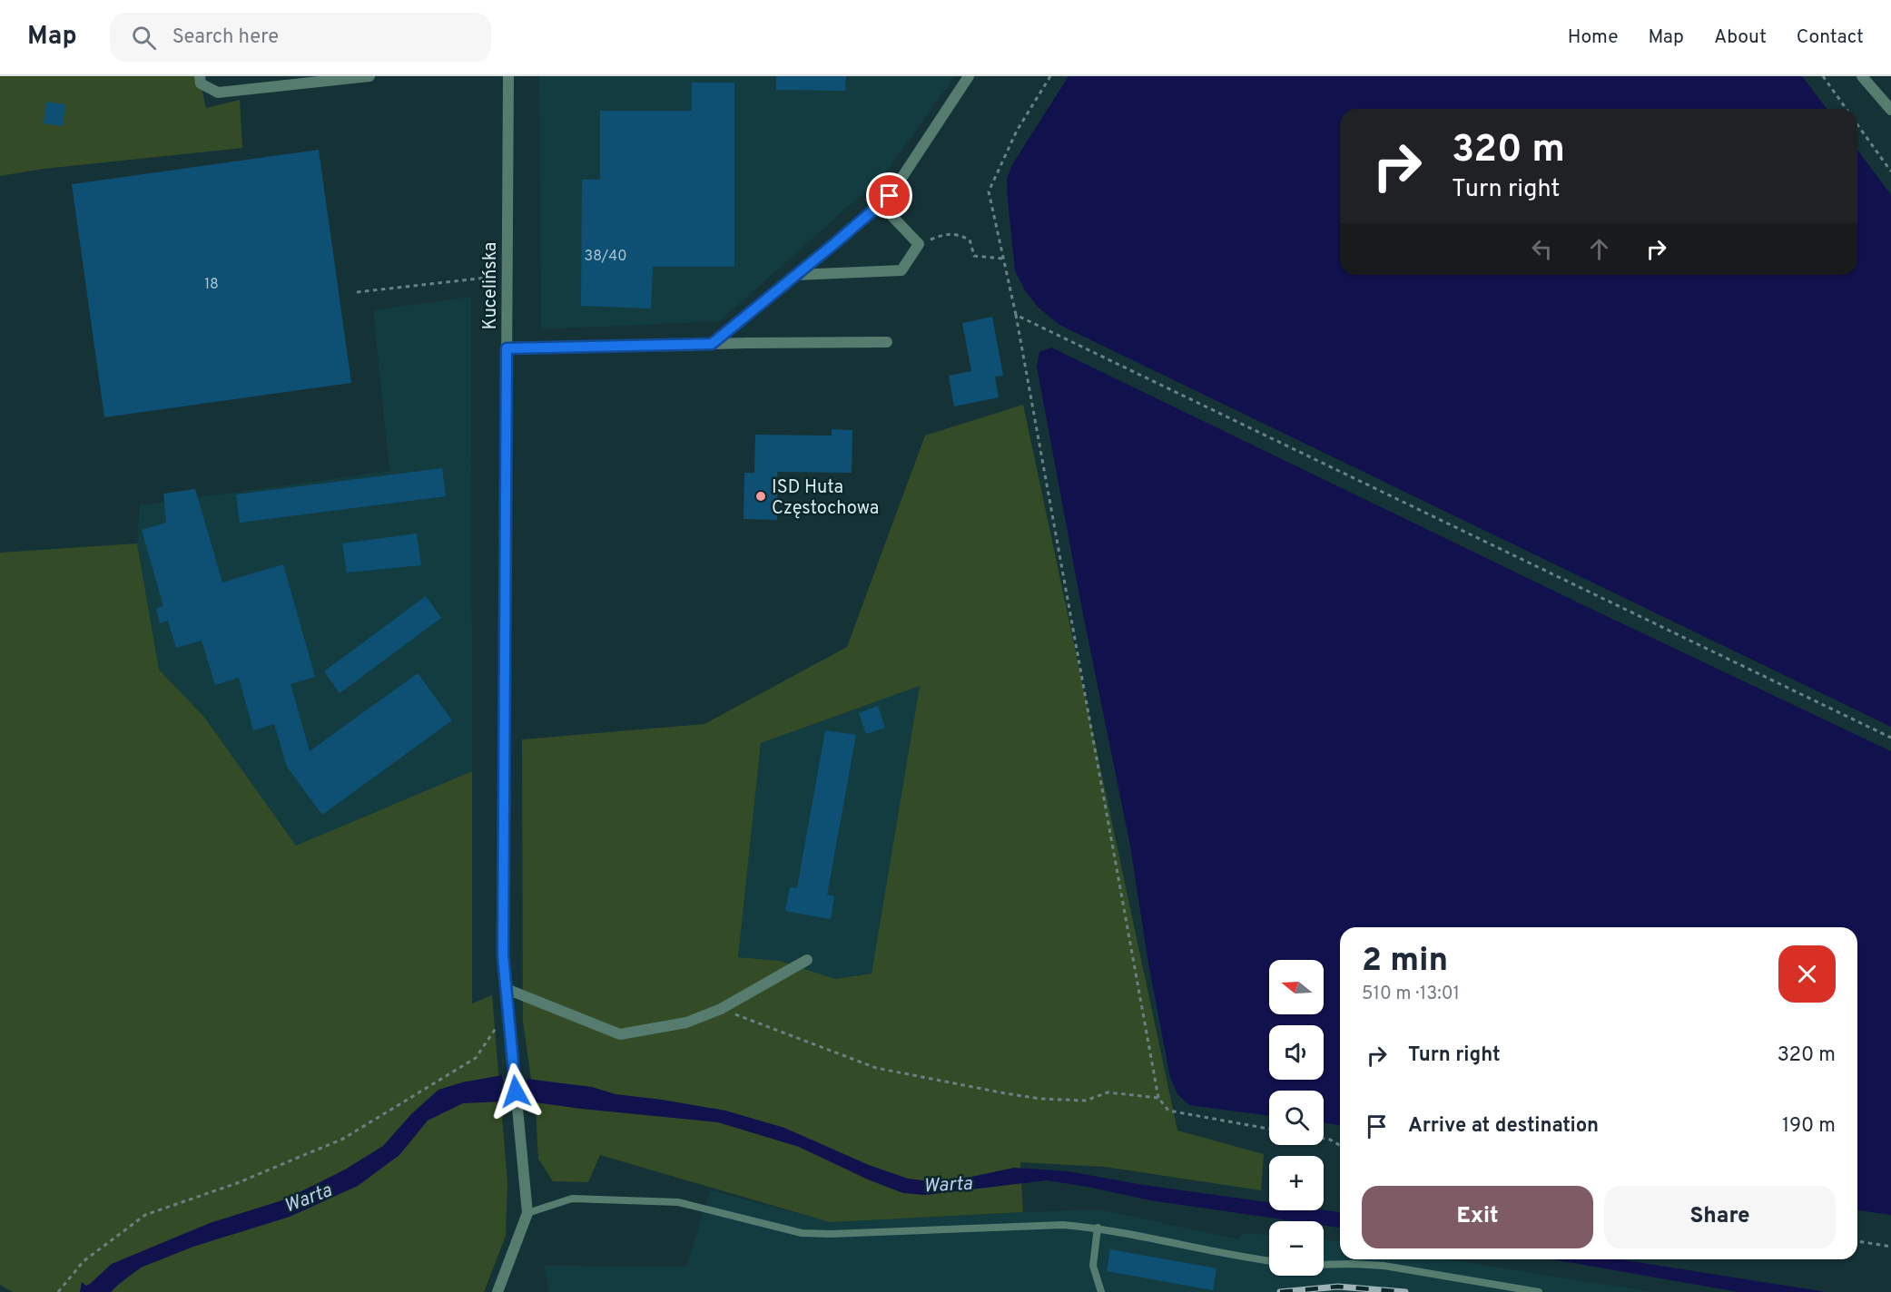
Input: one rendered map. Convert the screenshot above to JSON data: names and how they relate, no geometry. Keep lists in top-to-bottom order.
{
  "streets": {
    "street": ["Kucelińska"]
  },
  "water": ["Warta"],
  "places": ["ISD Huta Częstochowa"],
  "house_numbers": ["38/40", "18"],
  "north": "left",
  "page": {
    "header": "Map",
    "search": "Search here",
    "nav": [
      "Home",
      "Map",
      "About",
      "Contact"
    ],
    "turn": ["320 m", "Turn right"],
    "heading": ["2 min", "510 m · 13:01"],
    "map_buttons": ["+", "−"],
    "list": [
      {
        "name": "Turn right",
        "value": "320 m"
      },
      {
        "name": "Arrive at destination",
        "value": "190 m"
      }
    ],
    "buttons": ["Exit", "Share"]
  }
}
